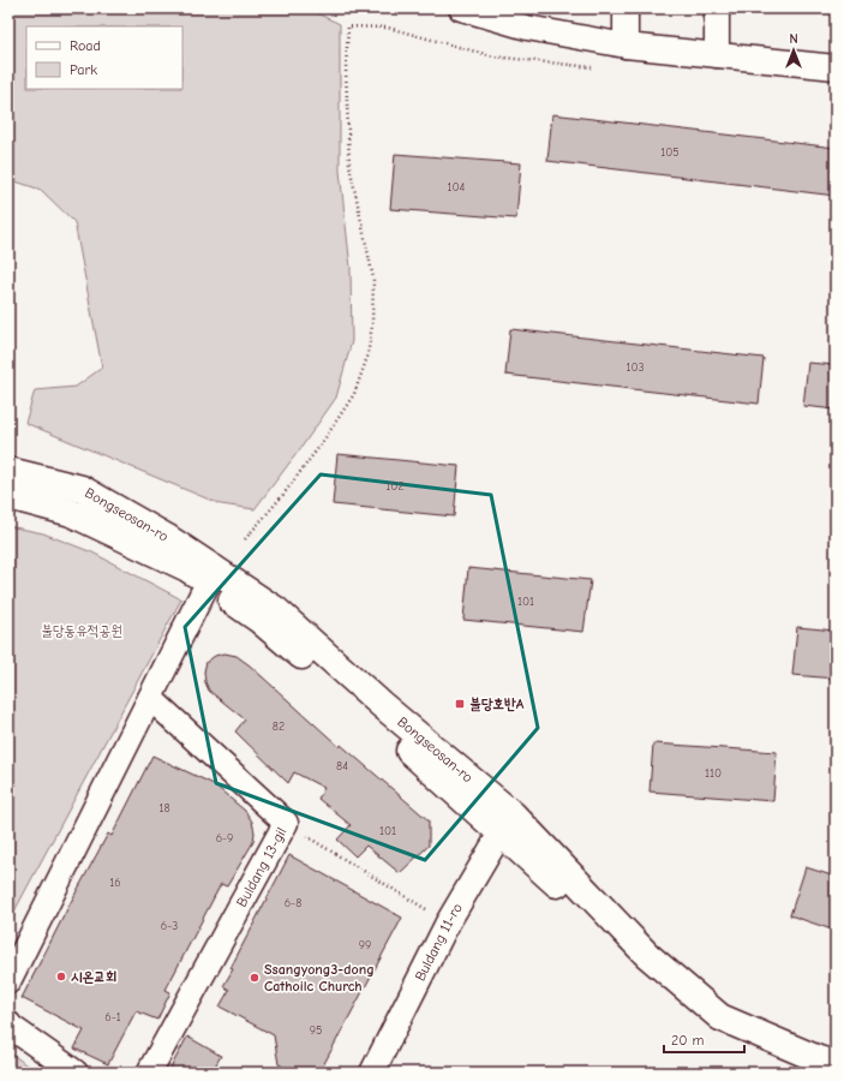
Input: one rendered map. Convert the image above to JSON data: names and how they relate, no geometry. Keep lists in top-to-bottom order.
{
  "streets": {
    "street": ["Bongseosan-ro", "Buldang 13-gil", "Buldang 11-ro"]
  },
  "crossings": [
    ["Bongseosan-ro", "Buldang 11-ro"]
  ],
  "parks": ["불당동유적공원"],
  "places": {
    "transit": ["불당호반A"],
    "other": ["시온교회", "Ssangyong3-dong Cathoilc Church"]
  },
  "house_numbers": [
    "105",
    "104",
    "103",
    "102",
    "101",
    "82",
    "84",
    "110",
    "18",
    "101",
    "6-9",
    "16",
    "6-8",
    "6-3",
    "99",
    "6-1",
    "95"
  ],
  "legend": ["Road", "Park"],
  "scale_bar": "20 m",
  "north": "top"
}
